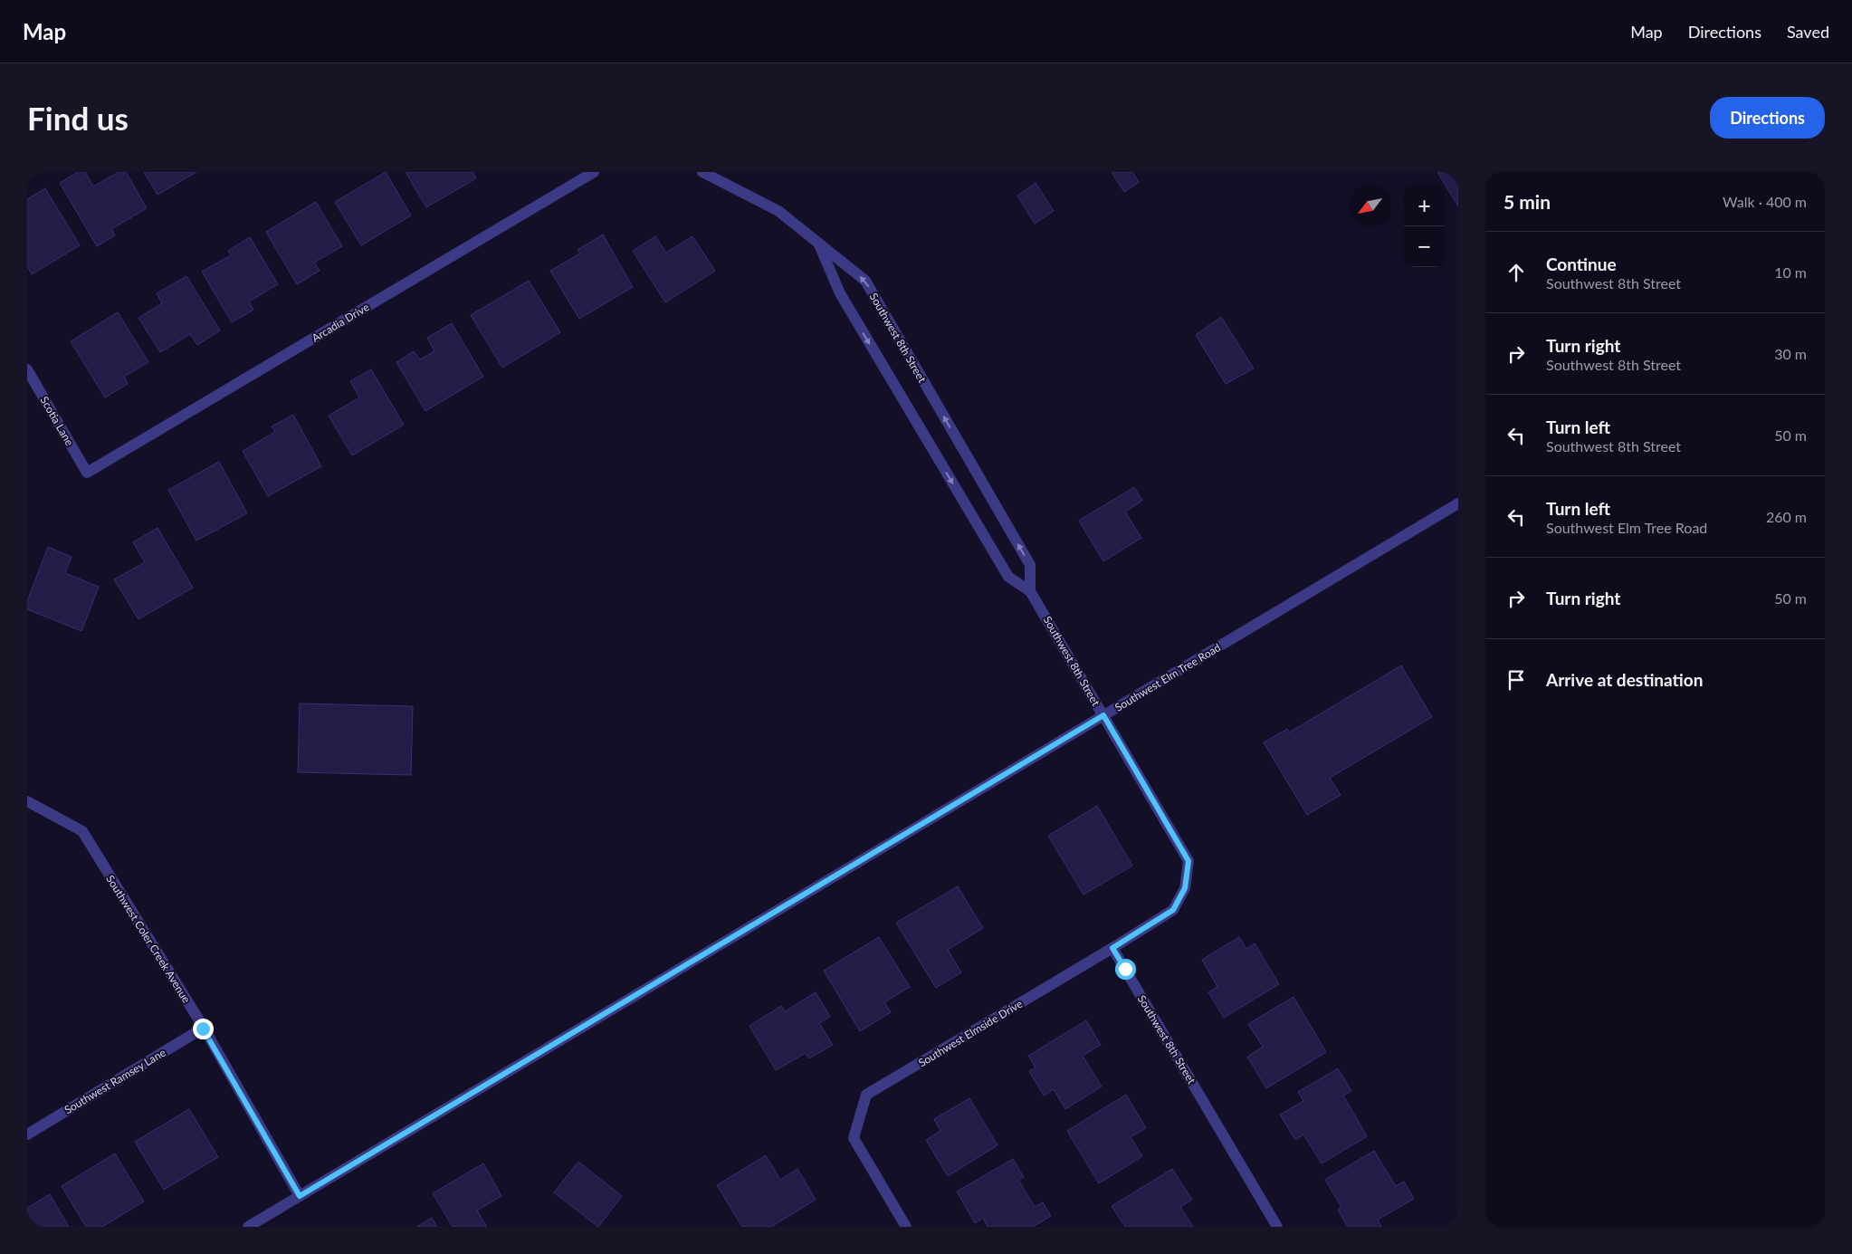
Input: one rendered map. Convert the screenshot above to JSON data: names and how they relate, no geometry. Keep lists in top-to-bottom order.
{
  "streets": {
    "street": [
      "Arcadia Drive",
      "Southwest 8th Street",
      "Scotia Lane",
      "Southwest Elm Tree Road",
      "Southwest Coler Creek Avenue",
      "Southwest Elmside Drive",
      "Southwest Ramsey Lane"
    ]
  },
  "crossings": [
    ["Arcadia Drive", "Scotia Lane"],
    ["Southwest 8th Street", "Southwest Elm Tree Road"],
    ["Southwest 8th Street", "Southwest Elmside Drive"],
    ["Southwest Elm Tree Road", "Southwest Coler Creek Avenue"],
    ["Southwest Coler Creek Avenue", "Southwest Ramsey Lane"]
  ],
  "north": "bottom left",
  "page": {
    "header": "Map",
    "nav": ["Map", "Directions", "Saved"],
    "buttons": "Directions",
    "title": "Find us",
    "heading": ["5 min", "Walk · 400 m"],
    "map_buttons": ["+", "−"],
    "list": [
      ["Continue", "Southwest 8th Street", "10 m"],
      ["Turn right", "Southwest 8th Street", "30 m"],
      ["Turn left", "Southwest 8th Street", "50 m"],
      ["Turn left", "Southwest Elm Tree Road", "260 m"],
      ["Turn right", "50 m"],
      "Arrive at destination"
    ]
  }
}
